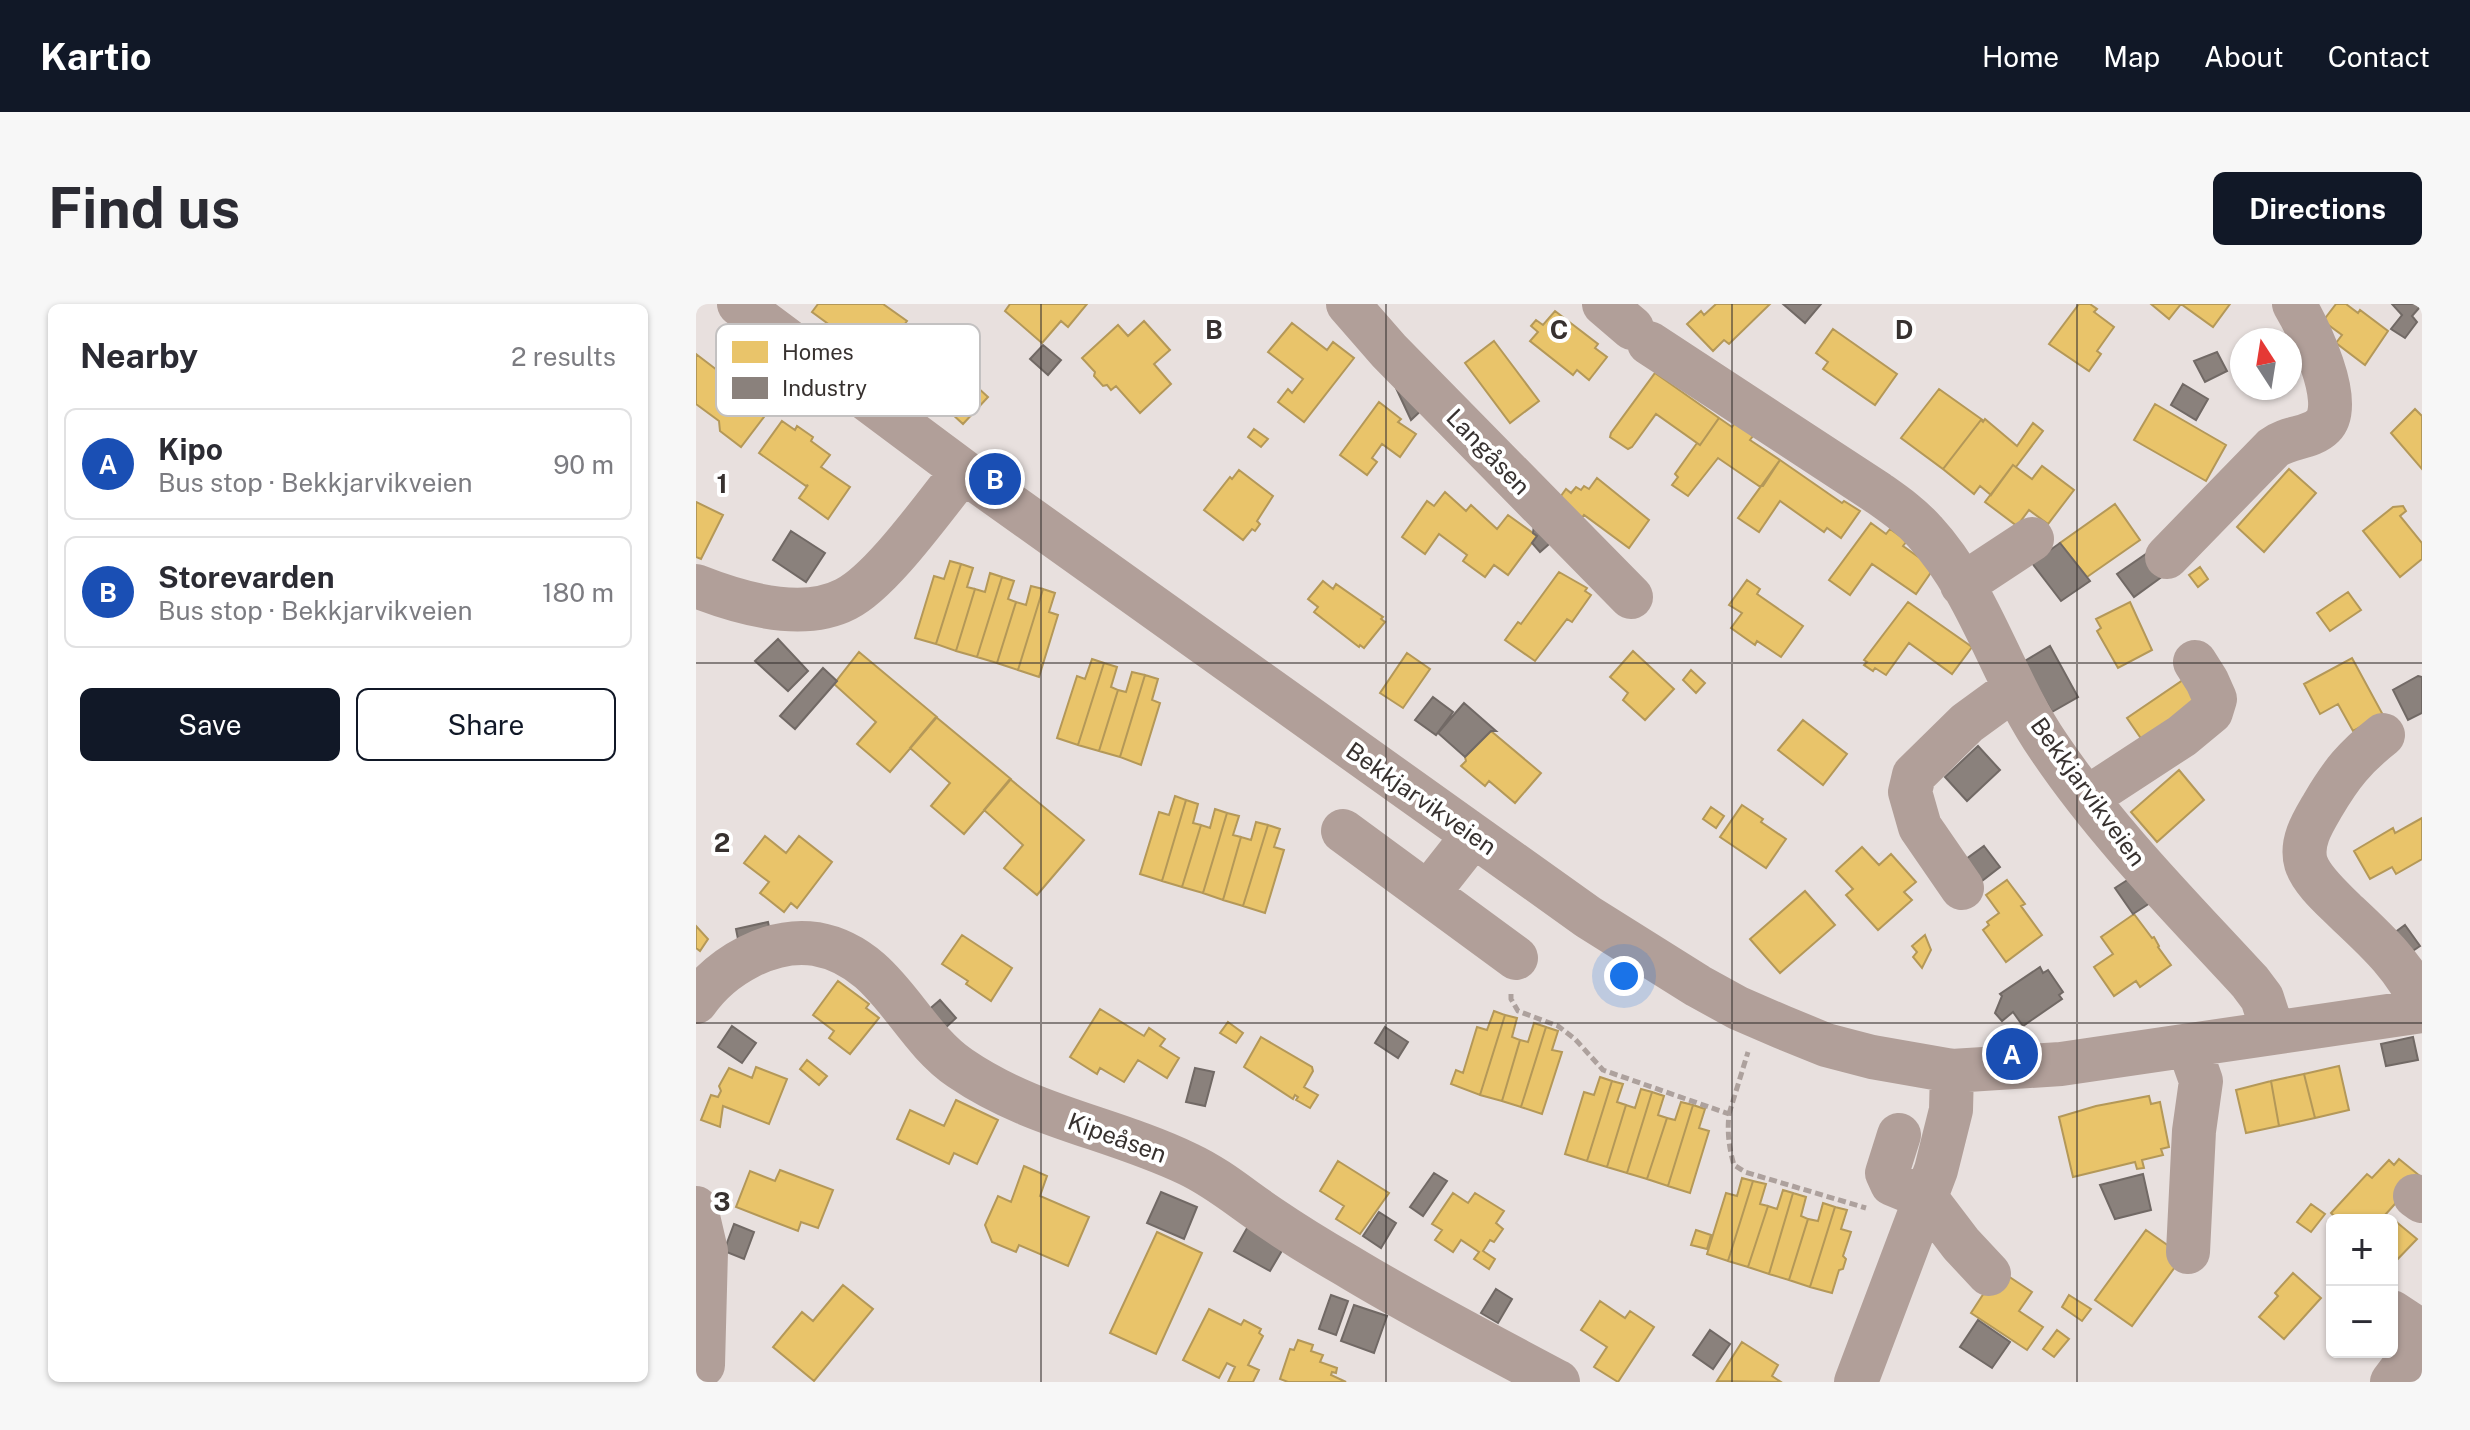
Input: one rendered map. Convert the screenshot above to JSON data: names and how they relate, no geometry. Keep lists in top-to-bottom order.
{
  "streets": {
    "street": ["Langåsen", "Bekkjarvikveien", "Kipeåsen"]
  },
  "legend": ["Homes", "Industry"],
  "north": "top",
  "page": {
    "header": "Kartio",
    "nav": [
      "Home",
      "Map",
      "About",
      "Contact"
    ],
    "buttons": [
      "Directions",
      ["Save", "Share"]
    ],
    "title": "Find us",
    "heading": ["Nearby", "2 results"],
    "list": [
      {
        "mark": "A",
        "name": "Kipo",
        "note": "Bus stop · Bekkjarvikveien",
        "value": "90 m"
      },
      {
        "mark": "B",
        "name": "Storevarden",
        "note": "Bus stop · Bekkjarvikveien",
        "value": "180 m"
      }
    ],
    "pins": ["B", "A"],
    "map_buttons": ["+", "−"]
  },
  "grid": {
    "columns": ["B", "C", "D"],
    "rows": ["1", "2", "3"]
  }
}
